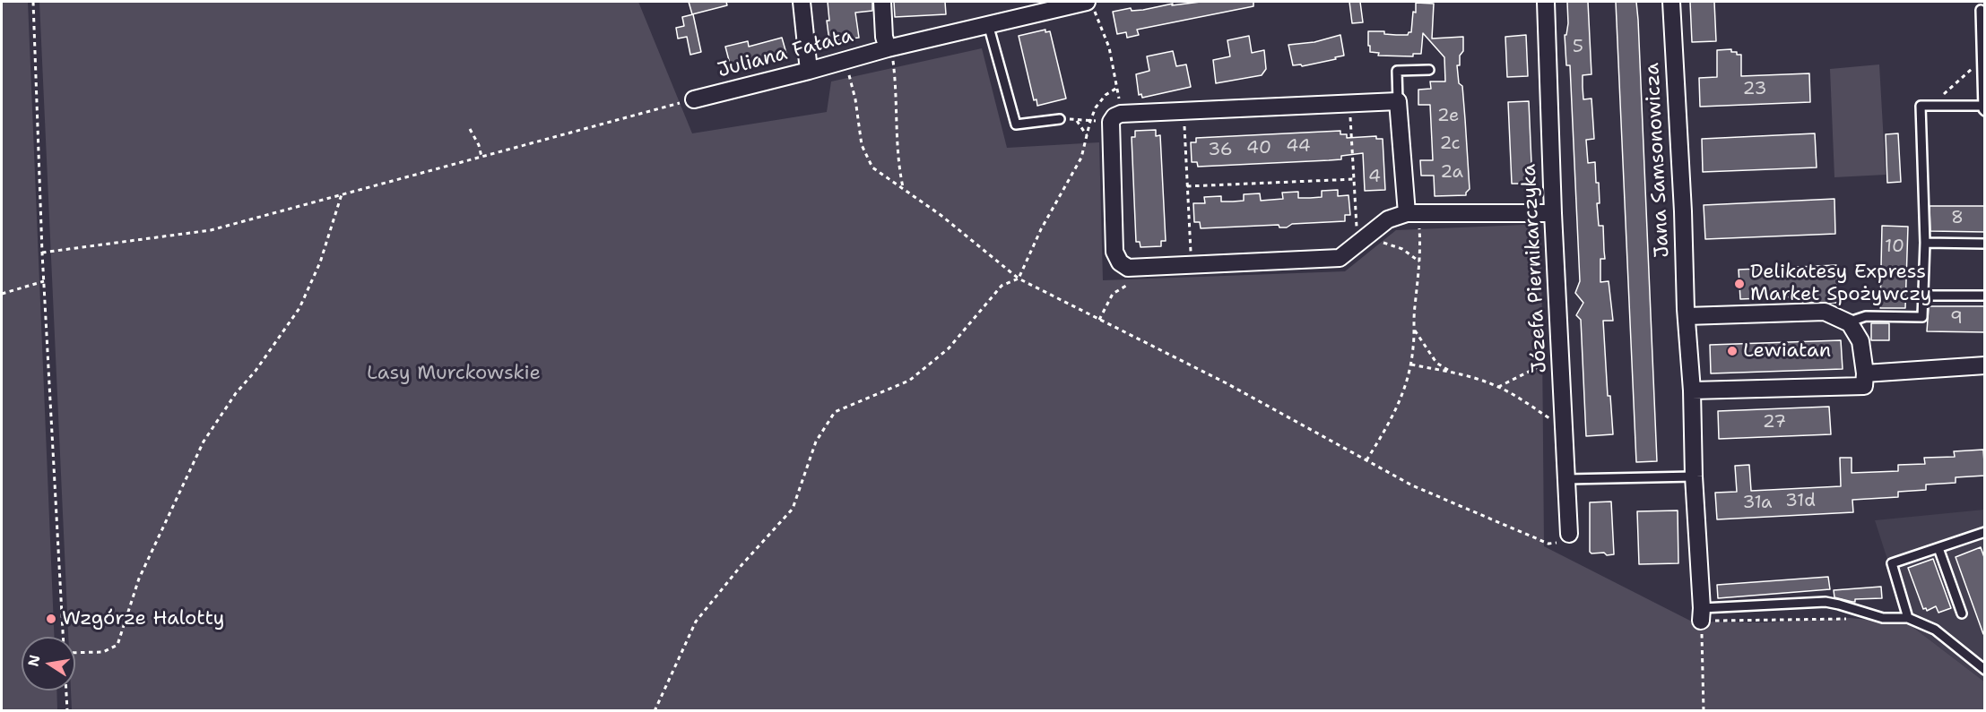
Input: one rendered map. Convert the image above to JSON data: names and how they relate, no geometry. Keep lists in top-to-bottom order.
{
  "streets": {
    "street": ["Juliana Fałata", "Jana Samsonowicza", "Józefa Piernikarczyka"]
  },
  "parks": ["Lasy Murckowskie"],
  "places": ["Delikatesy Express Market Spożywczy", "Lewiatan", "Wzgórze Halotty"],
  "house_numbers": [
    "5",
    "23",
    "2e",
    "2c",
    "44",
    "40",
    "36",
    "2a",
    "4",
    "8",
    "10",
    "9",
    "27",
    "31d",
    "31a"
  ],
  "north": "left"
}
